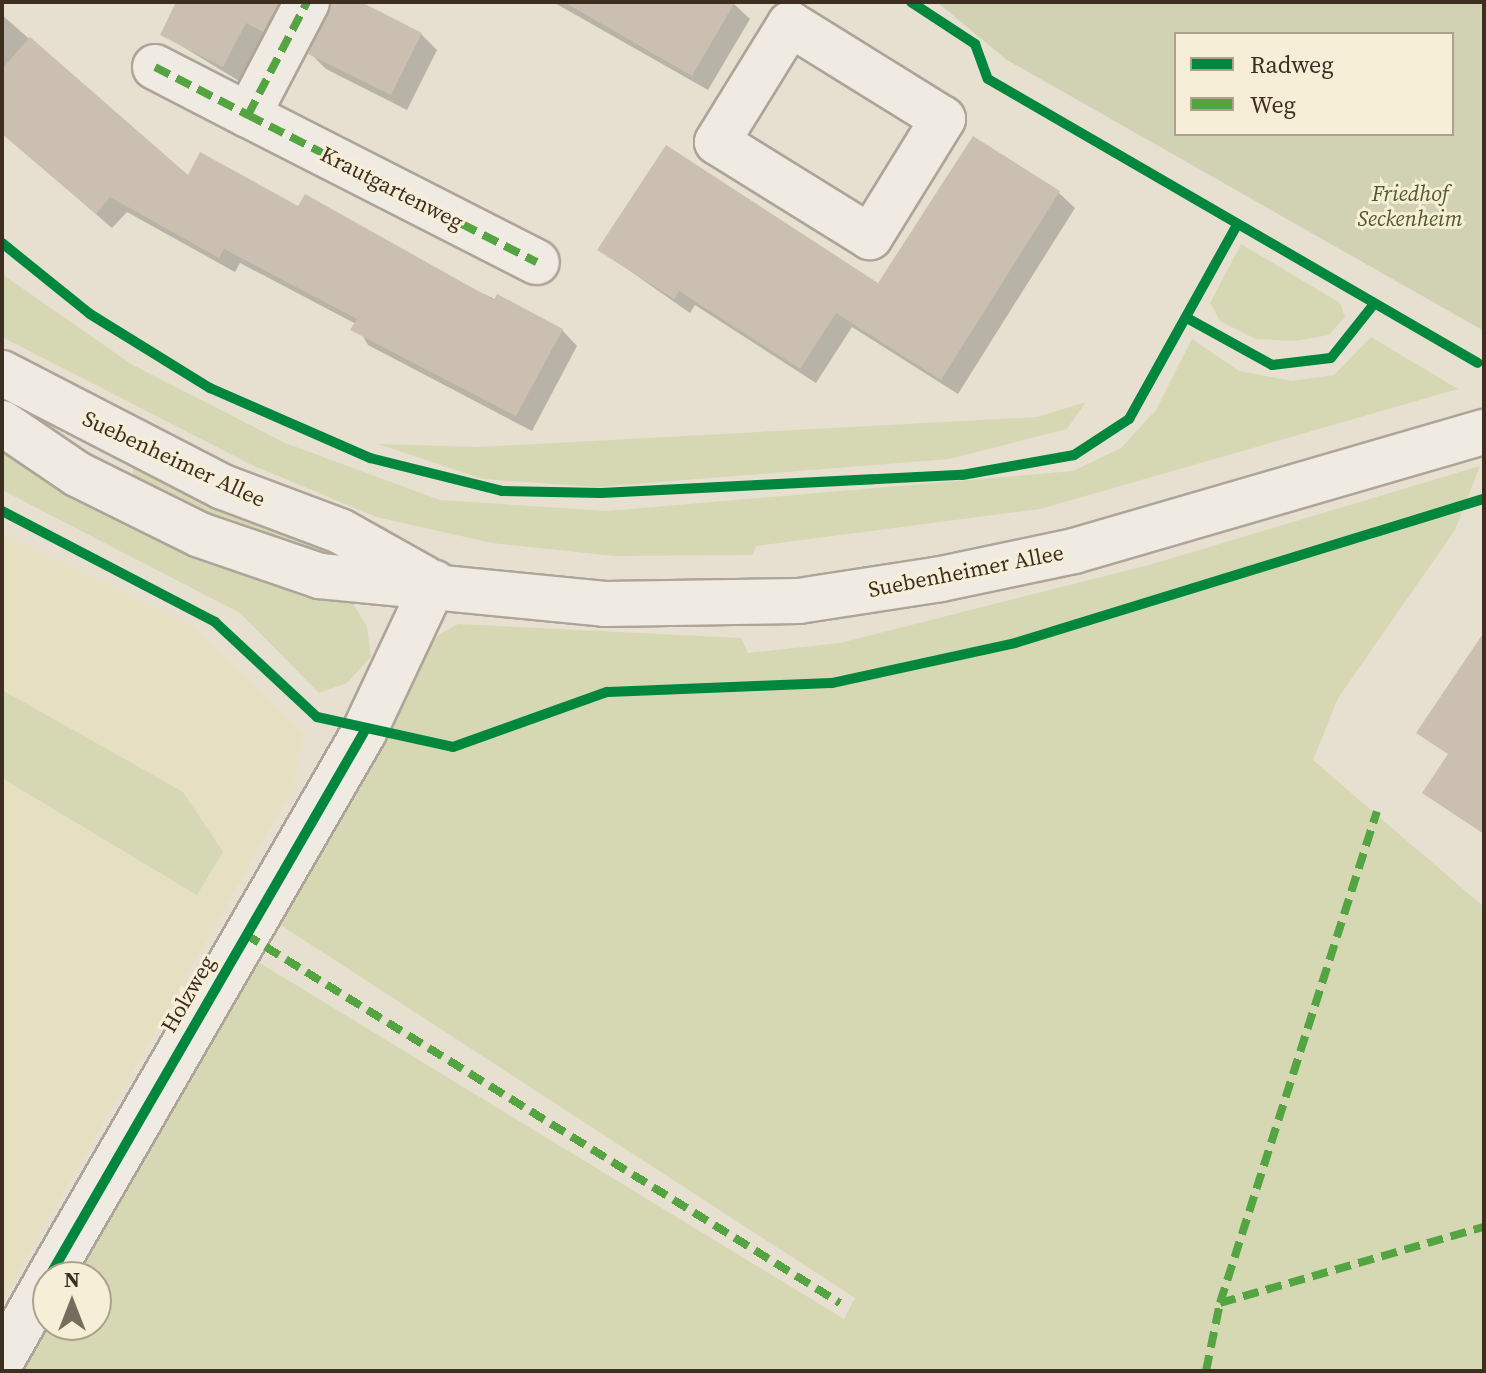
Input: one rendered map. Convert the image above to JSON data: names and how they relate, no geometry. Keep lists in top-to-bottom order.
{
  "streets": {
    "street": ["Krautgartenweg", "Suebenheimer Allee", "Holzweg"]
  },
  "crossings": [
    ["Suebenheimer Allee", "Holzweg"]
  ],
  "parks": ["Friedhof Seckenheim"],
  "legend": ["Radweg", "Weg"],
  "north": "top"
}
